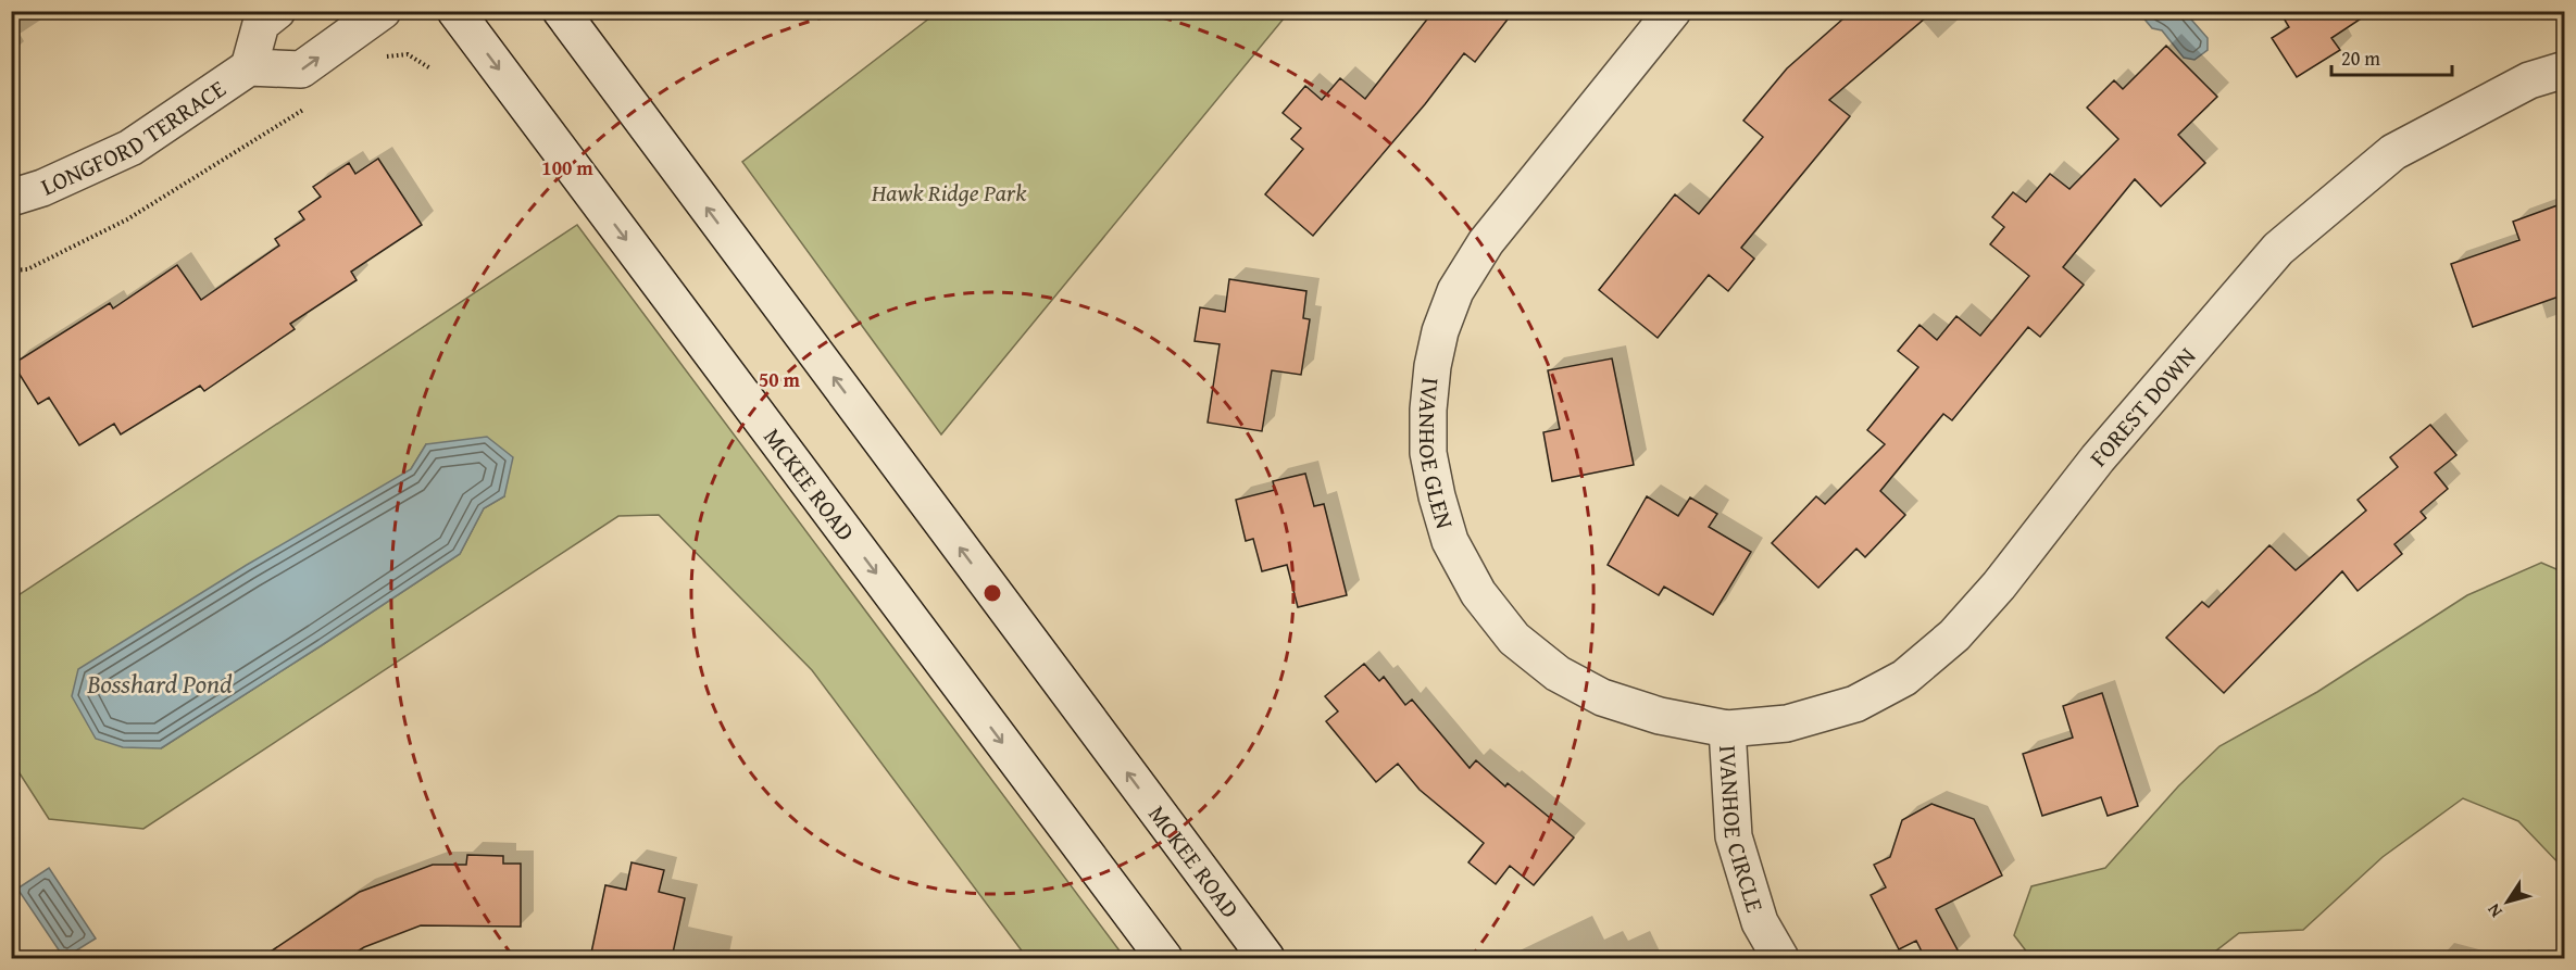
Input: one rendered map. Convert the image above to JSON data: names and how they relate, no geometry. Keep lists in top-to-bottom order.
{
  "streets": {
    "street": [
      "LONGFORD TERRACE",
      "FOREST DOWN",
      "IVANHOE GLEN",
      "MCKEE ROAD",
      "IVANHOE CIRCLE"
    ]
  },
  "crossings": [
    ["FOREST DOWN", "IVANHOE GLEN"],
    ["FOREST DOWN", "IVANHOE CIRCLE"],
    ["IVANHOE GLEN", "IVANHOE CIRCLE"]
  ],
  "water": ["Bosshard Pond"],
  "parks": ["Hawk Ridge Park"],
  "scale_bar": "20 m",
  "north": "bottom left",
  "rings": ["100 m", "50 m"]
}
